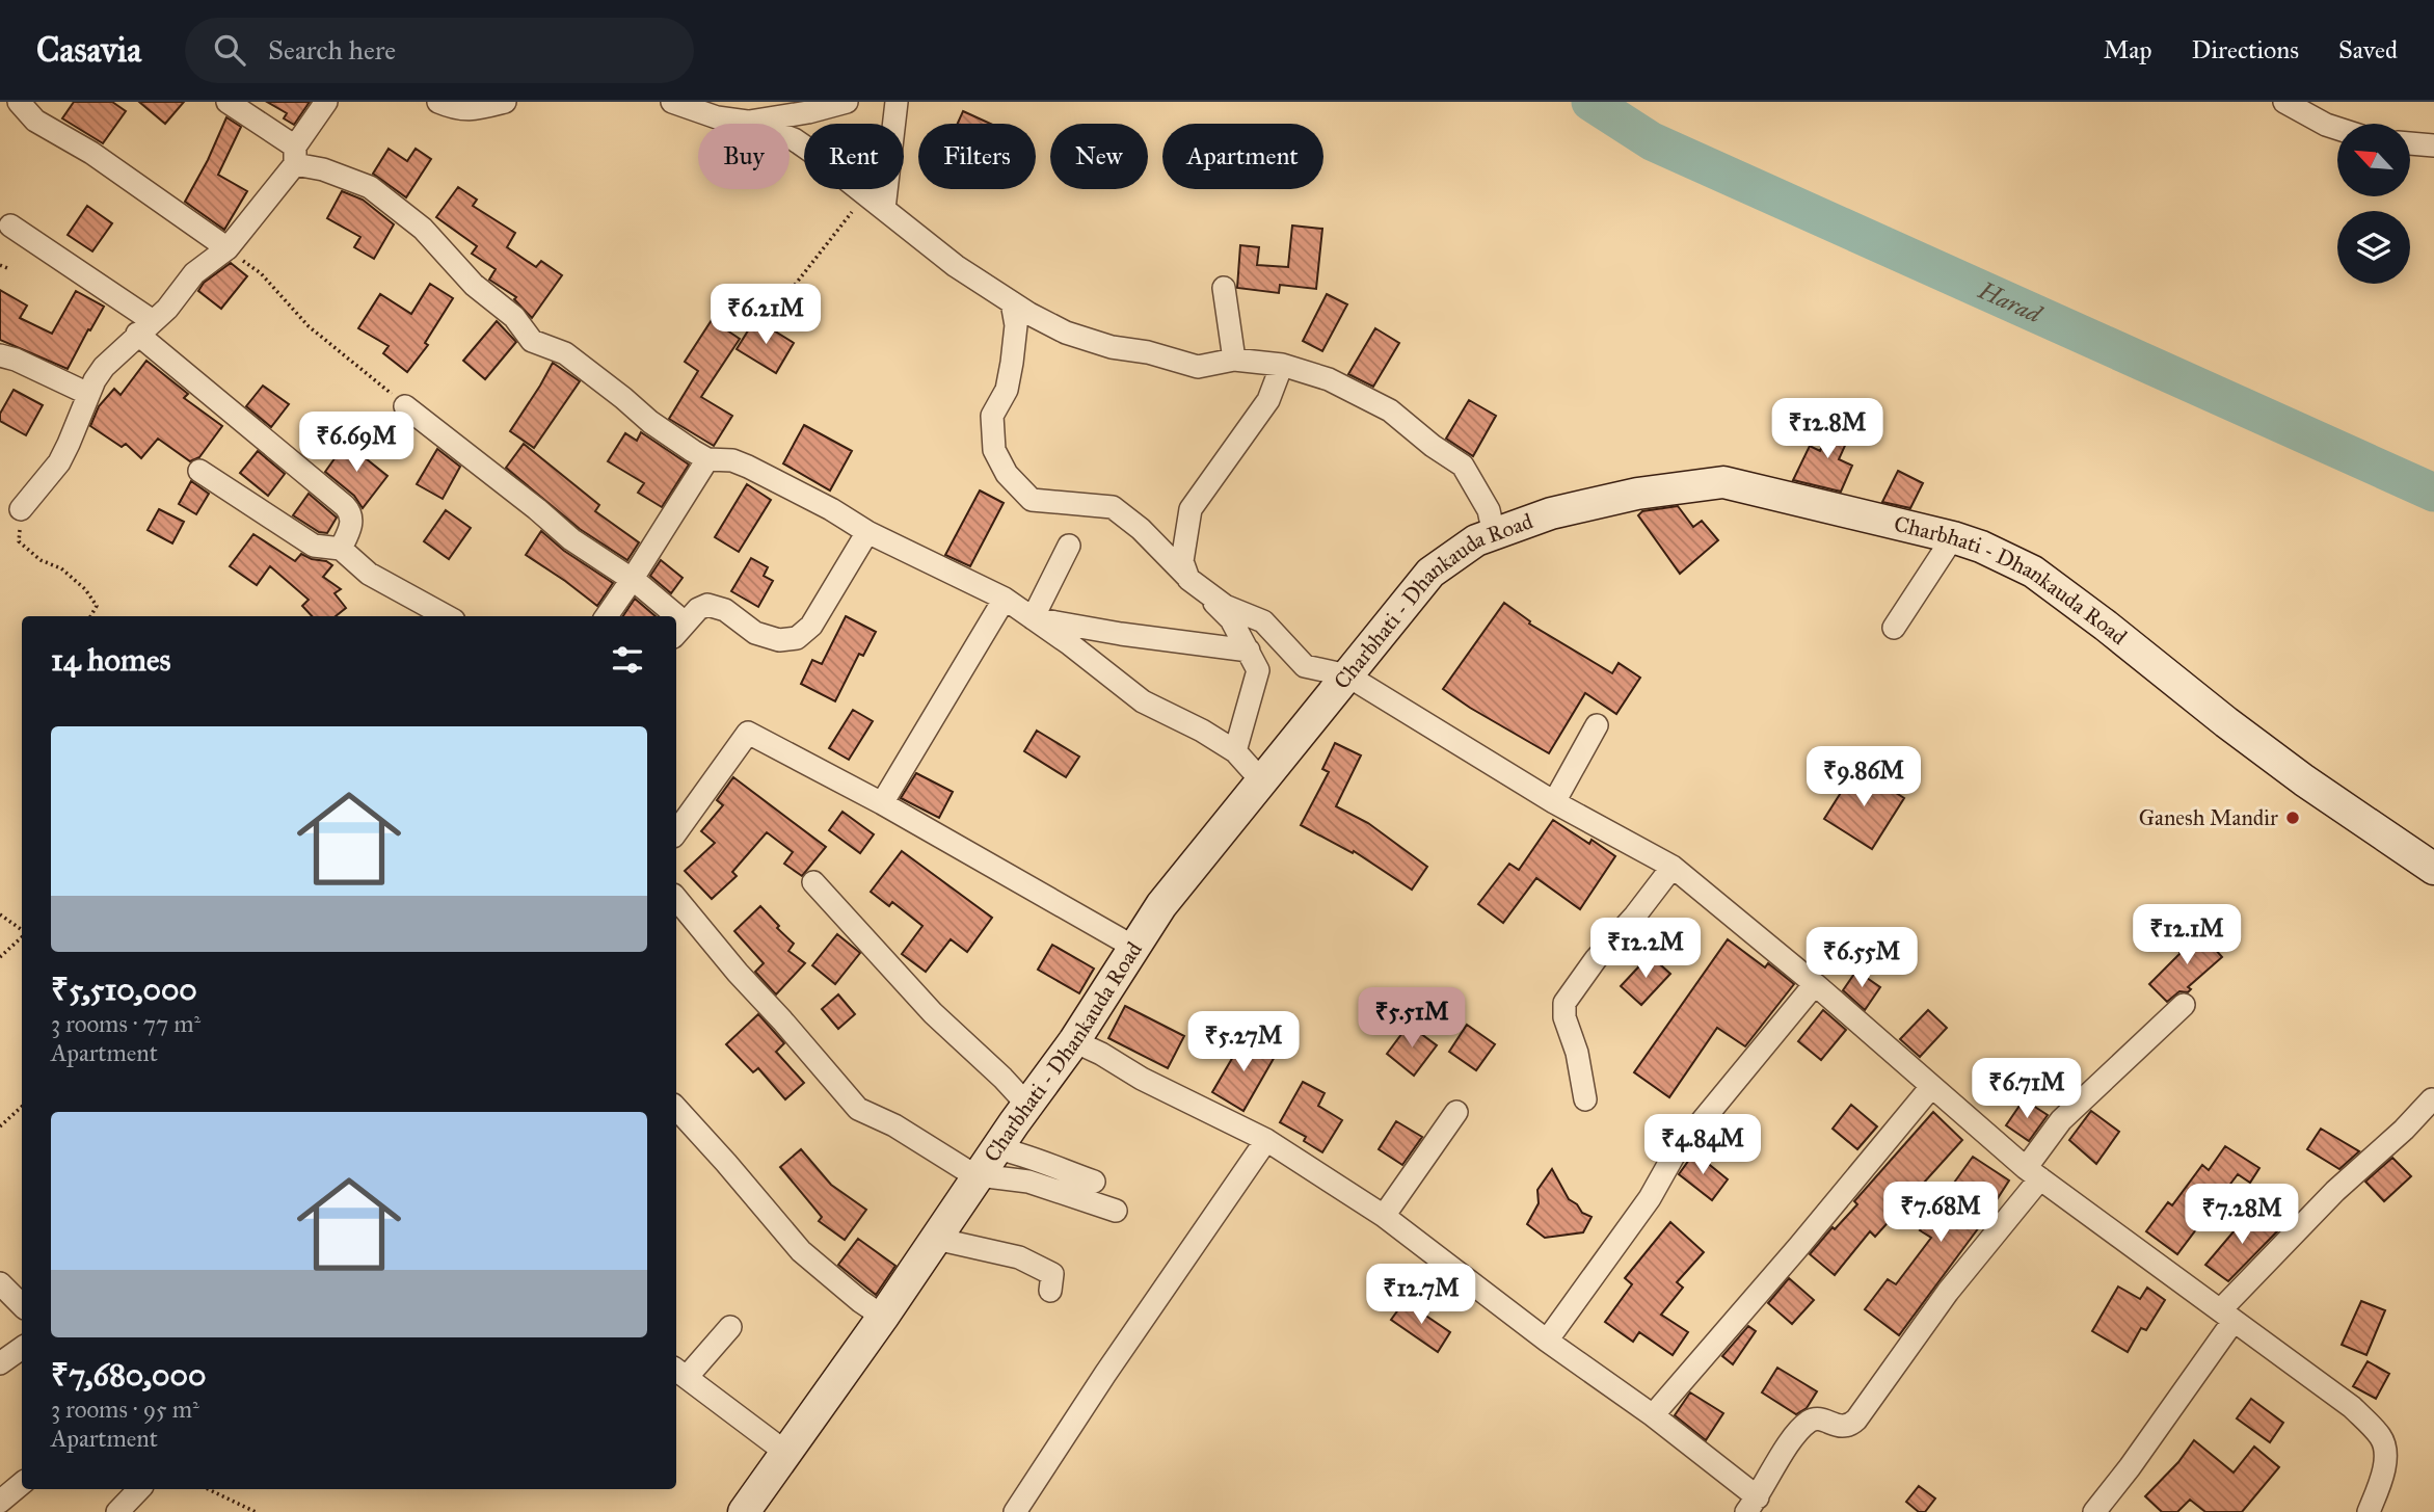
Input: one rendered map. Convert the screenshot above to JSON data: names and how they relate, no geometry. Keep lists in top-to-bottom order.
{
  "streets": {
    "street": ["Charbhati - Dhankauda Road"]
  },
  "water": ["Harad"],
  "places": ["Ganesh Mandir"],
  "north": "top left",
  "page": {
    "header": "Casavia",
    "search": "Search here",
    "nav": ["Map", "Directions", "Saved"],
    "chip": [
      "Buy",
      "Rent",
      "Filters",
      "New",
      "Apartment"
    ],
    "price": [
      "₹6.21M",
      "₹12.8M",
      "₹6.69M",
      "₹9.86M",
      "₹12.1M",
      "₹12.2M",
      "₹6.55M",
      "₹5.51M",
      "₹5.27M",
      "₹6.71M",
      "₹4.84M",
      "₹7.68M",
      "₹7.28M",
      "₹12.7M"
    ],
    "heading": "14 homes",
    "list": [
      {
        "name": "₹5,510,000",
        "note": "3 rooms · 77 m² · Apartment"
      },
      {
        "name": "₹7,680,000",
        "note": "3 rooms · 95 m² · Apartment"
      }
    ]
  }
}
